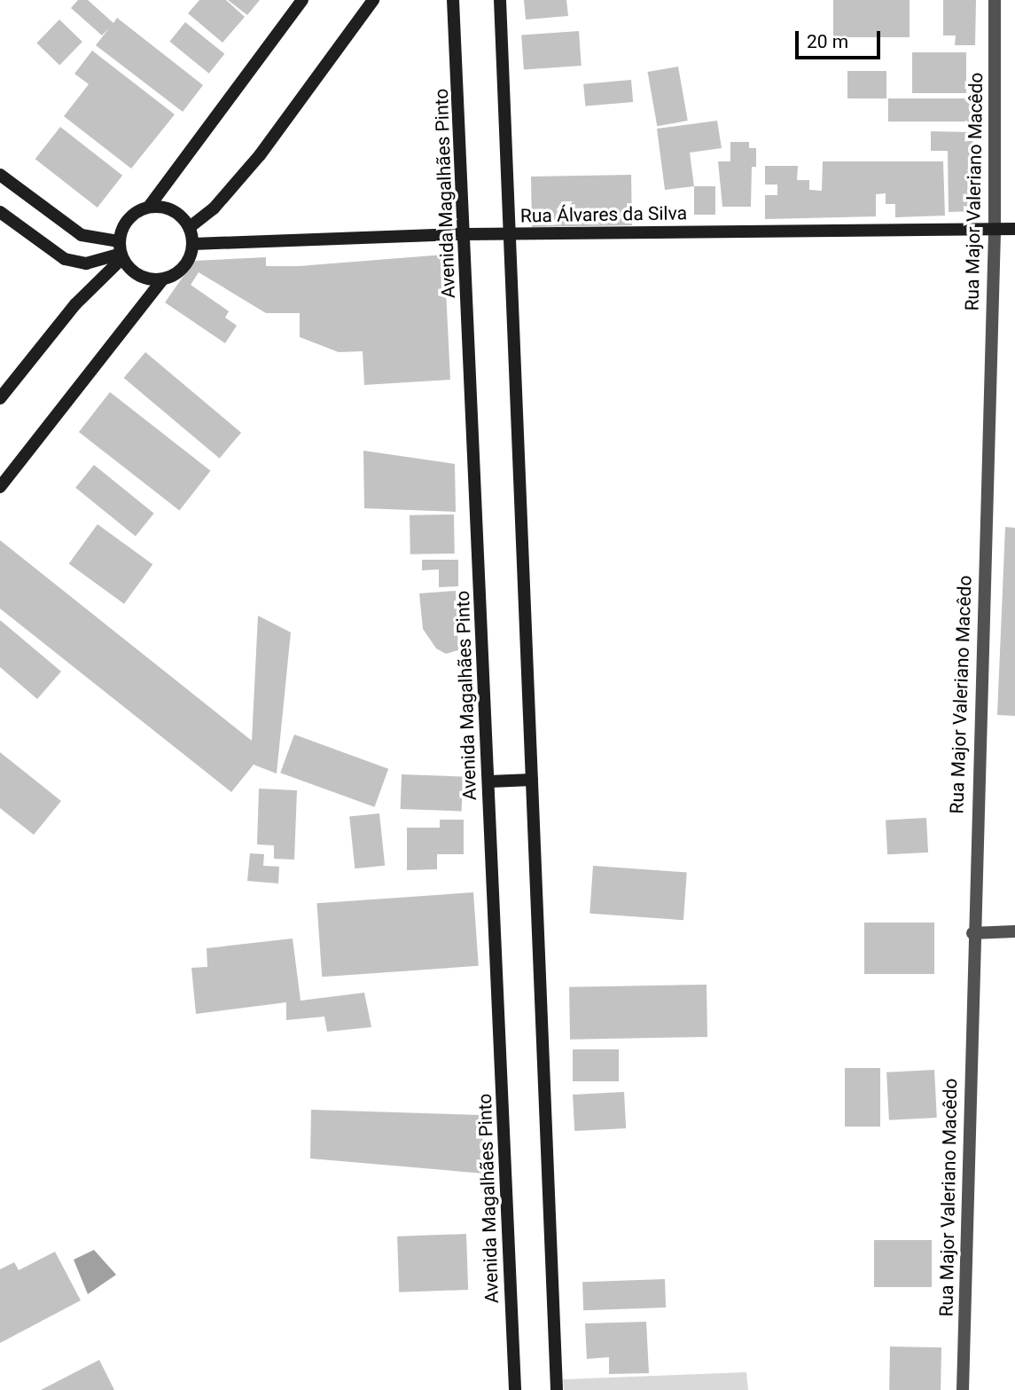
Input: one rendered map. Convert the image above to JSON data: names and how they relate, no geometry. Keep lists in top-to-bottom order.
{
  "streets": {
    "main road": ["Avenida Magalhães Pinto", "Rua Álvares da Silva"],
    "street": ["Rua Major Valeriano Macêdo"]
  },
  "crossings": [
    ["Rua Major Valeriano Macêdo", "Rua Álvares da Silva"],
    ["Avenida Magalhães Pinto", "Rua Álvares da Silva"]
  ],
  "scale_bar": "20 m"
}
